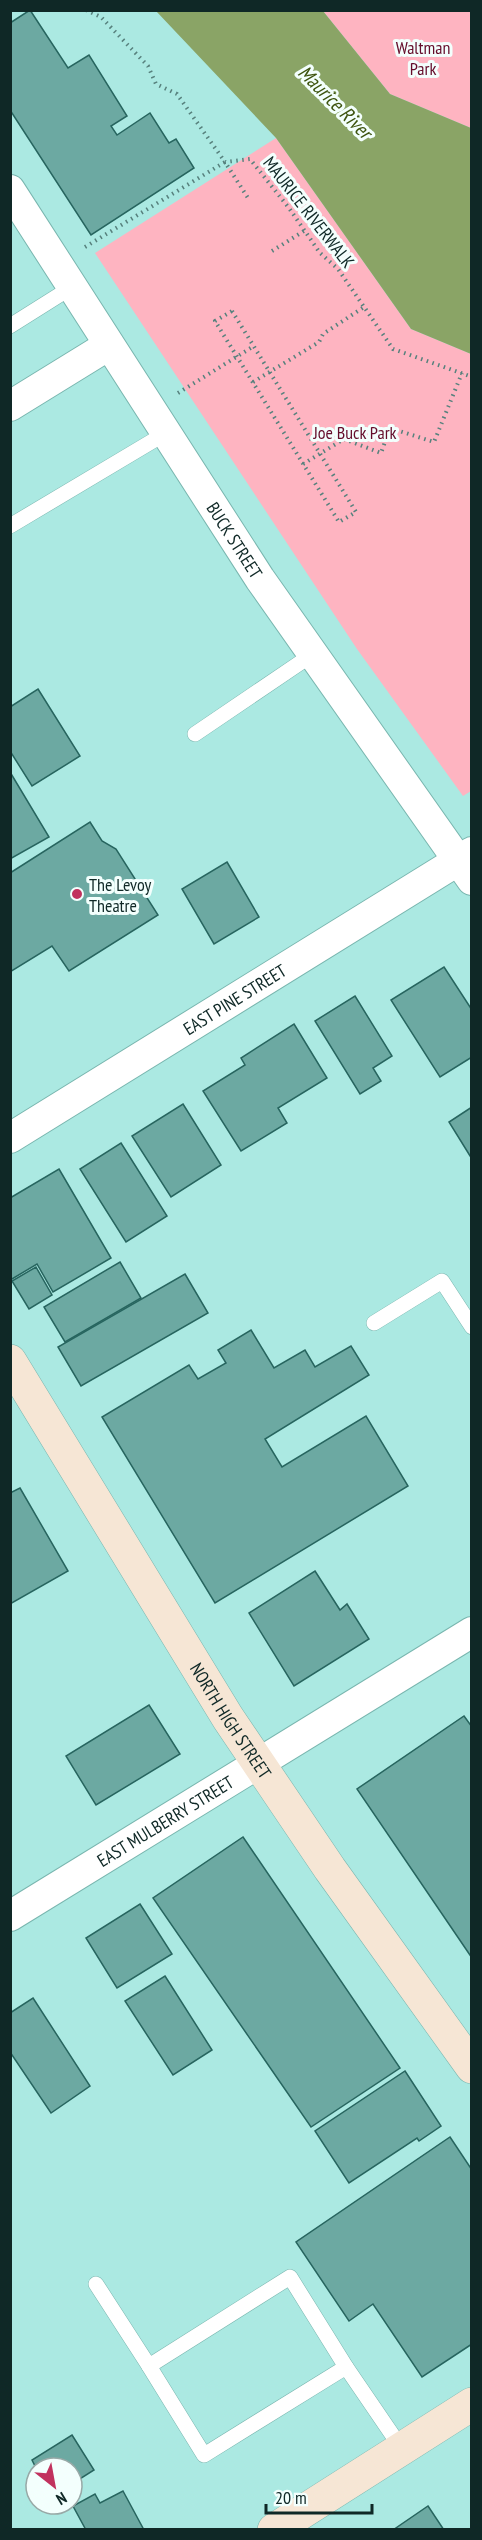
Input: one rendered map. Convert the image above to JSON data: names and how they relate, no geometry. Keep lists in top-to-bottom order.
{
  "streets": {
    "street": [
      "BUCK STREET",
      "EAST PINE STREET",
      "NORTH HIGH STREET",
      "EAST MULBERRY STREET"
    ],
    "path": ["MAURICE RIVERWALK"]
  },
  "crossings": [
    ["BUCK STREET", "EAST PINE STREET"],
    ["NORTH HIGH STREET", "EAST MULBERRY STREET"]
  ],
  "water": ["Maurice River"],
  "parks": ["Waltman Park", "Joe Buck Park"],
  "places": ["The Levoy Theatre"],
  "scale_bar": "20 m",
  "north": "bottom right"
}
